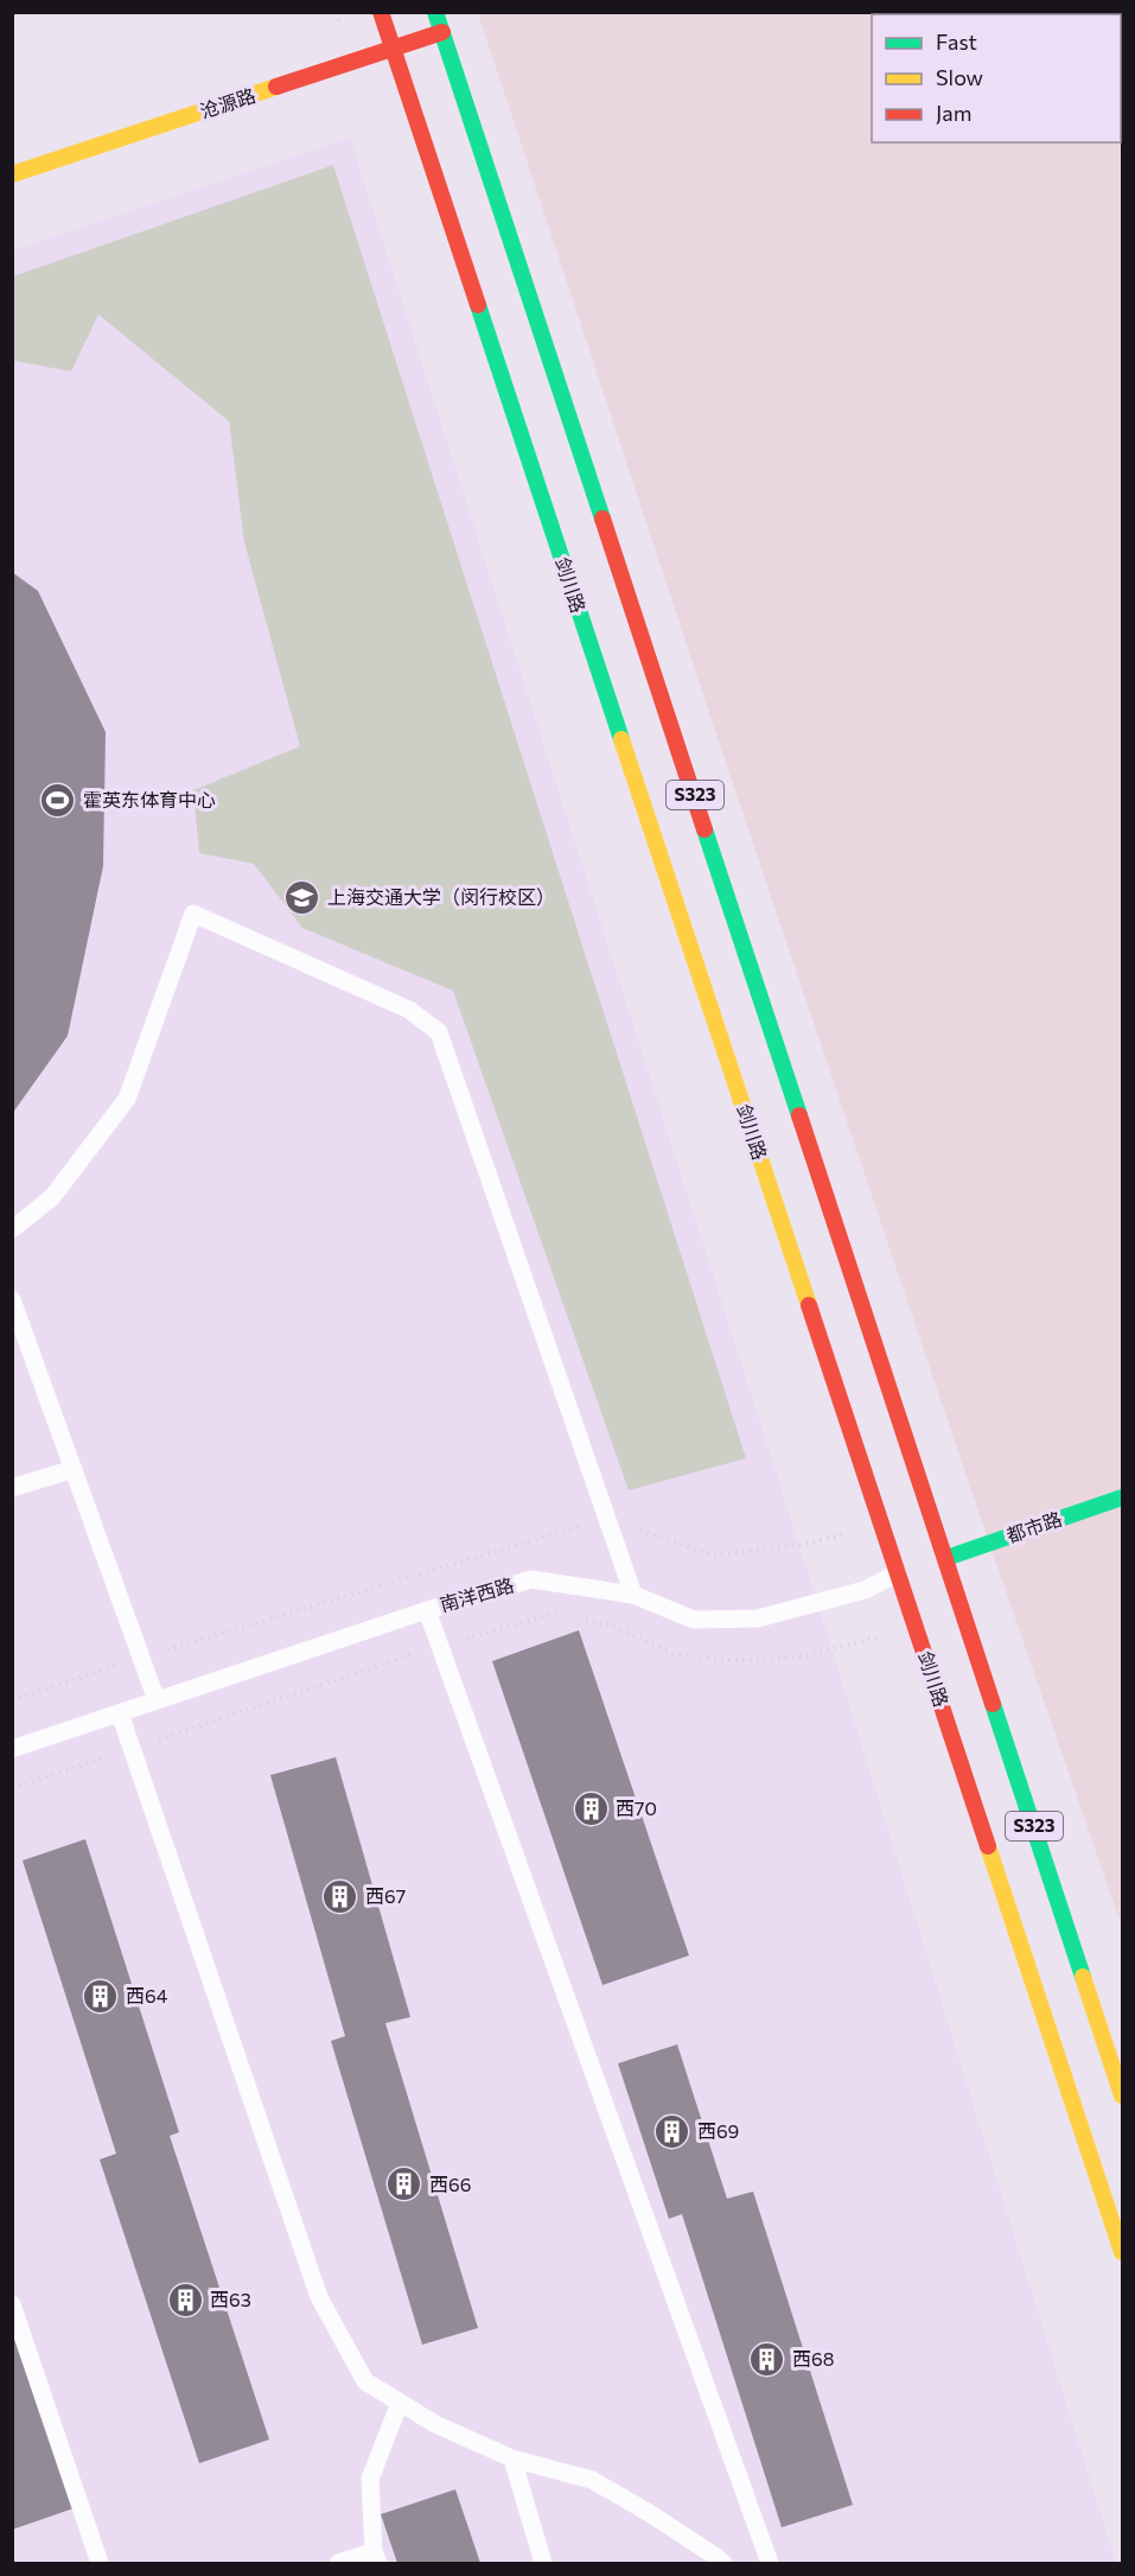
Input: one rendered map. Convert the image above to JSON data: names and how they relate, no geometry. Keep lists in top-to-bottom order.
{
  "streets": {
    "main road": [
      "沧源路",
      "剑川路",
      "S323",
      "都市路"
    ],
    "lane": ["南洋西路"]
  },
  "crossings": [
    ["沧源路", "剑川路"],
    ["沧源路", "S323"],
    ["剑川路", "南洋西路"],
    ["S323", "都市路"]
  ],
  "places": {
    "sports": ["霍英东体育中心"],
    "school or university": ["上海交通大学（闵行校区）"],
    "building": [
      "西70",
      "西67",
      "西64",
      "西69",
      "西66",
      "西63",
      "西68"
    ]
  },
  "legend": ["Fast", "Slow", "Jam"]
}
